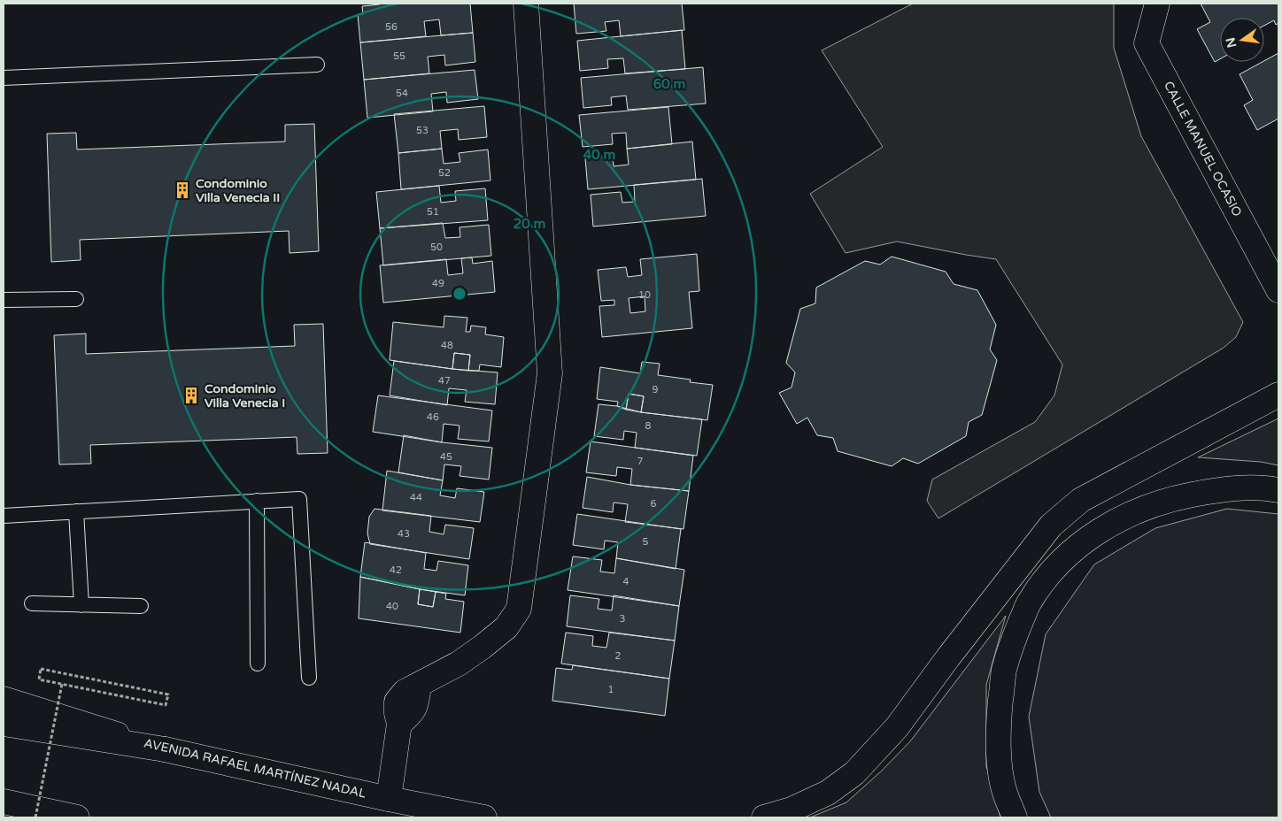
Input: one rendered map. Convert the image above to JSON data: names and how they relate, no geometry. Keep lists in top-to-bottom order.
{
  "streets": {
    "main road": ["CALLE MANUEL OCASIO", "AVENIDA RAFAEL MARTÍNEZ NADAL"]
  },
  "places": {
    "building": ["Condominio Villa Venecia II", "Condominio Villa Venecia I"]
  },
  "house_numbers": [
    "56",
    "55",
    "54",
    "53",
    "52",
    "51",
    "50",
    "49",
    "10",
    "48",
    "47",
    "9",
    "46",
    "8",
    "45",
    "7",
    "44",
    "6",
    "43",
    "5",
    "42",
    "4",
    "40",
    "3",
    "2",
    "1"
  ],
  "north": "left",
  "rings": ["60 m", "40 m", "20 m"]
}
